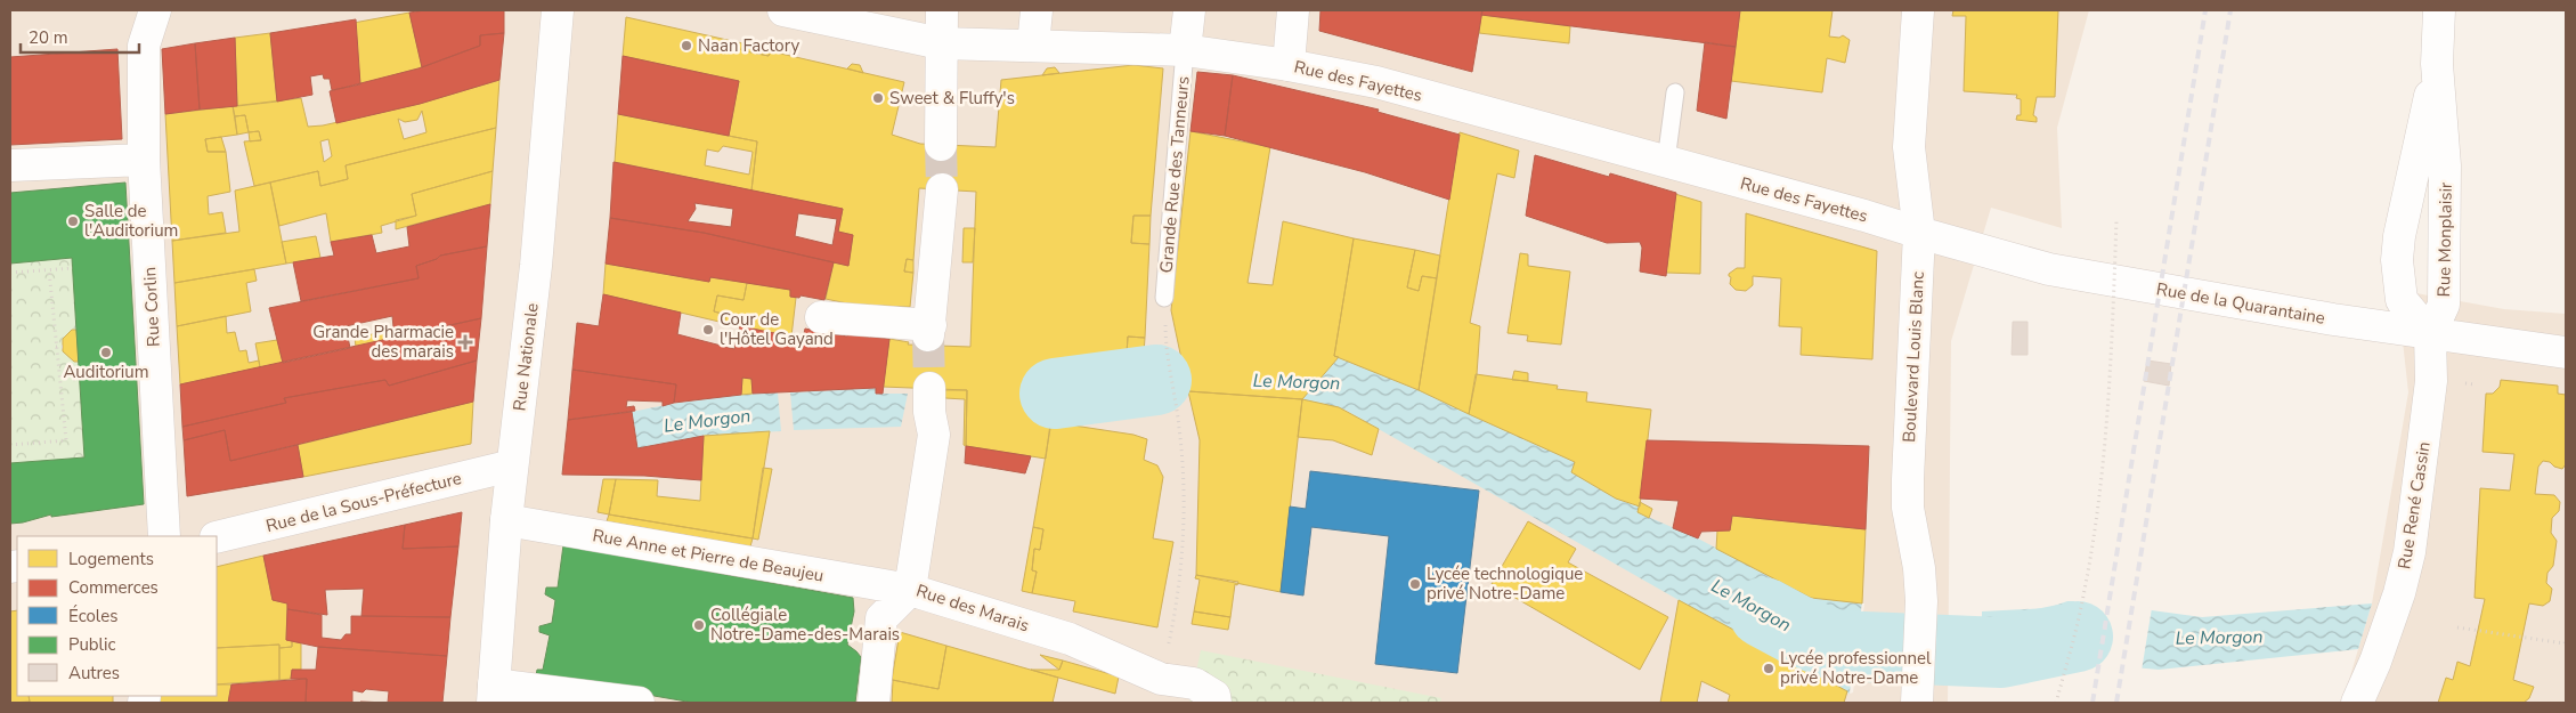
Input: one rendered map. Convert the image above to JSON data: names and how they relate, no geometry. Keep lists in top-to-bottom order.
{
  "streets": {
    "street": [
      "Rue des Fayettes",
      "Rue Monplaisir",
      "Rue de la Quarantaine",
      "Rue Corlin",
      "Rue Nationale",
      "Boulevard Louis Blanc",
      "Rue de la Sous-Préfecture",
      "Rue René Cassin",
      "Rue Anne et Pierre de Beaujeu",
      "Rue des Marais"
    ],
    "lane": ["Grande Rue des Tanneurs"]
  },
  "crossings": [
    ["Rue des Fayettes", "Grande Rue des Tanneurs"],
    ["Rue des Fayettes", "Rue de la Quarantaine"],
    ["Rue des Fayettes", "Boulevard Louis Blanc"],
    ["Rue Monplaisir", "Rue de la Quarantaine"],
    ["Rue Monplaisir", "Rue René Cassin"],
    ["Rue de la Quarantaine", "Boulevard Louis Blanc"],
    ["Rue de la Quarantaine", "Rue René Cassin"],
    ["Rue Nationale", "Rue de la Sous-Préfecture"],
    ["Rue Nationale", "Rue Anne et Pierre de Beaujeu"],
    ["Rue Anne et Pierre de Beaujeu", "Rue des Marais"]
  ],
  "water": ["Le Morgon"],
  "places": {
    "other": [
      "Naan Factory",
      "Sweet & Fluffy's",
      "Salle de l'Auditorium",
      "Cour de l'Hôtel Gayand",
      "Auditorium",
      "Lycée technologique privé Notre-Dame",
      "Collégiale Notre-Dame-des-Marais",
      "Lycée professionnel privé Notre-Dame"
    ],
    "health": ["Grande Pharmacie des marais"]
  },
  "legend": [
    "Logements",
    "Commerces",
    "Écoles",
    "Public",
    "Autres"
  ],
  "scale_bar": "20 m"
}
